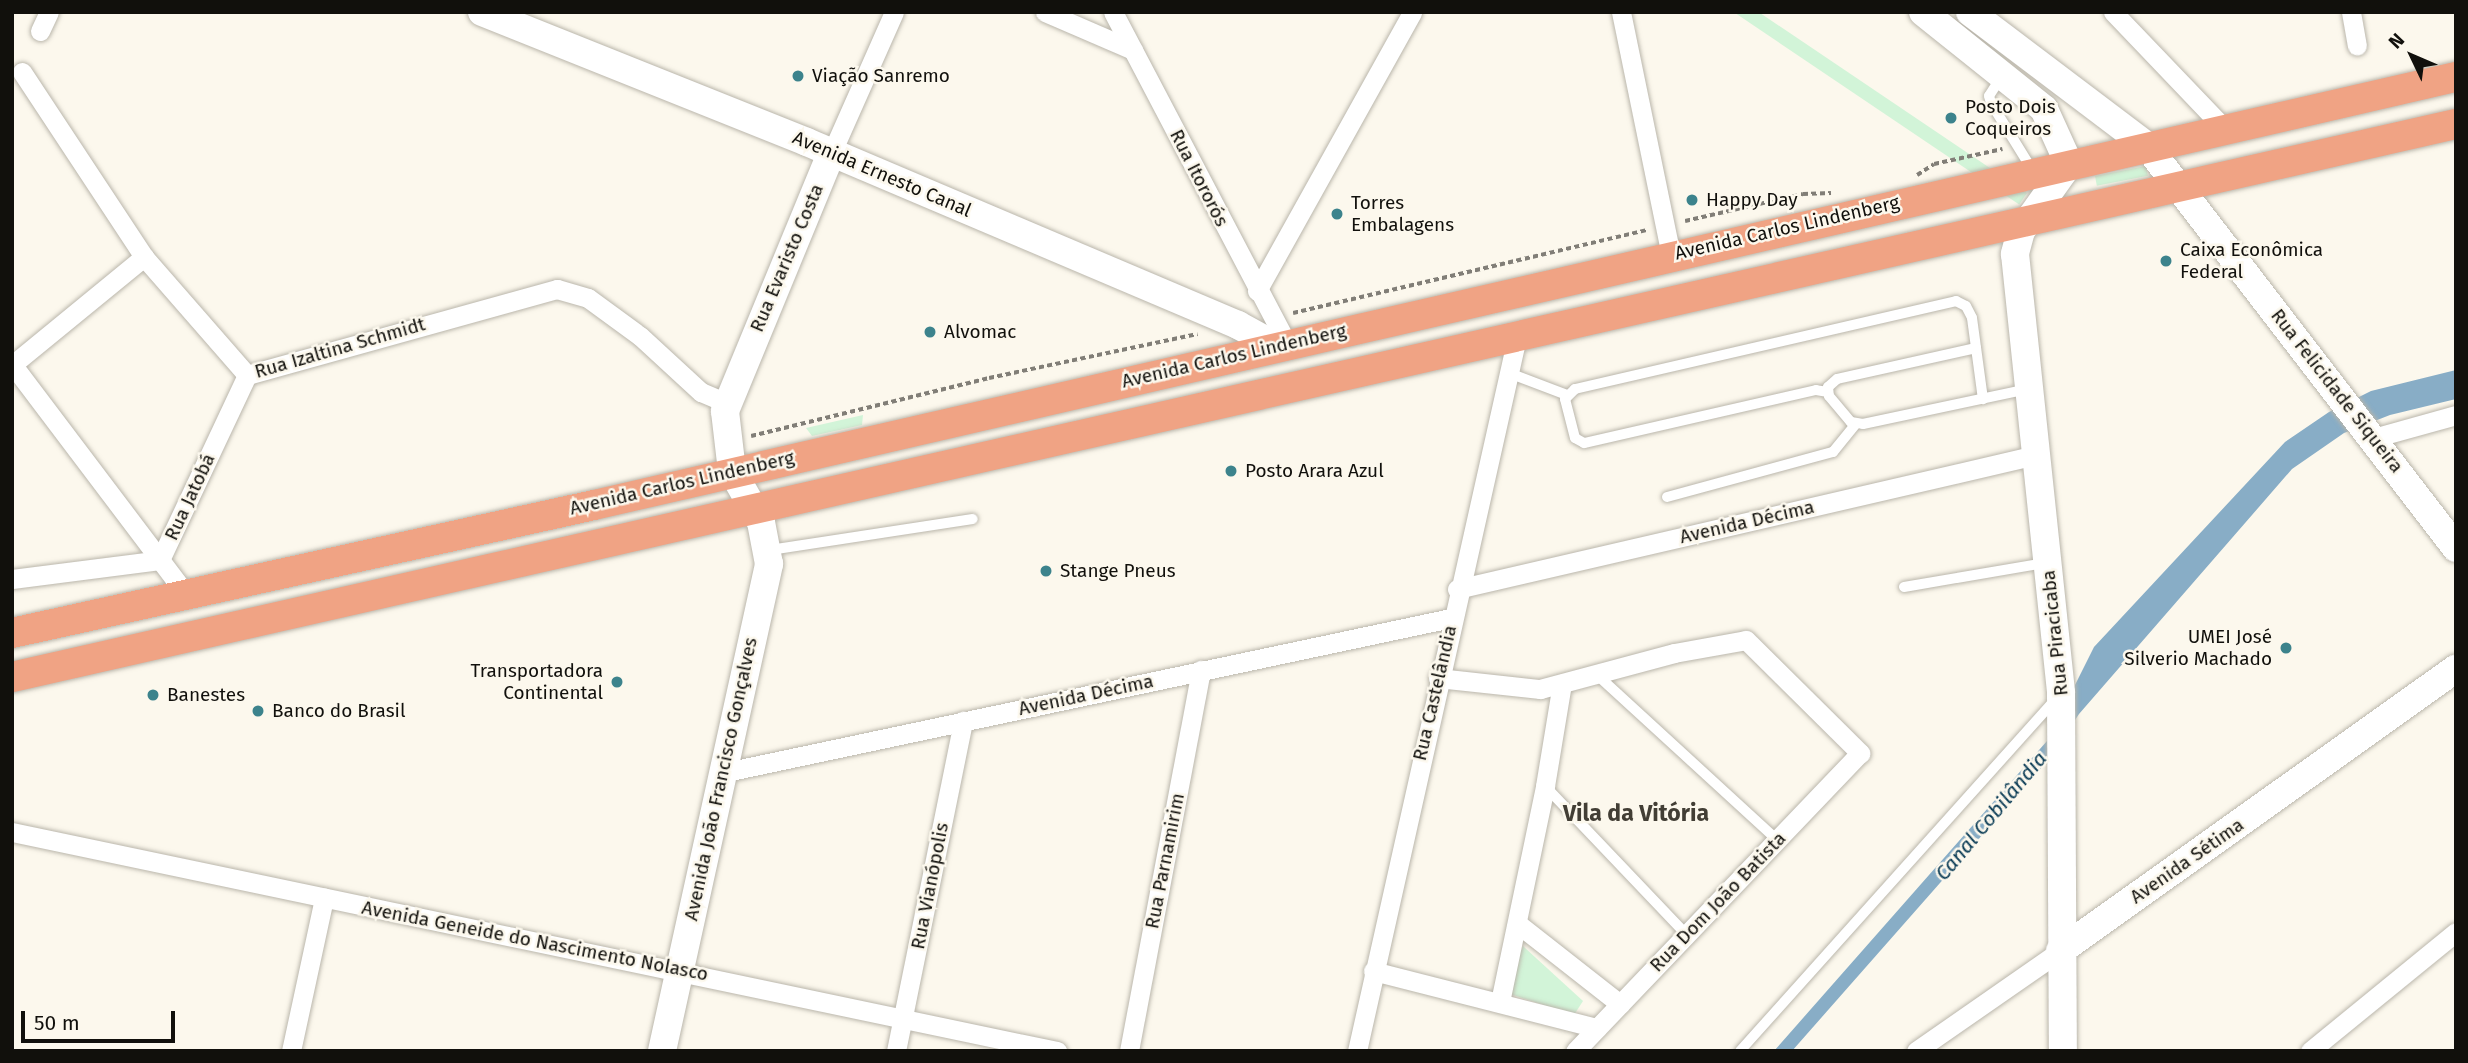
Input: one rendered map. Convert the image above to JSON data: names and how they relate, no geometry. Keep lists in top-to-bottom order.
{
  "streets": {
    "main road": ["Avenida Carlos Lindenberg"],
    "street": [
      "Avenida Ernesto Canal",
      "Rua Itororós",
      "Rua Evaristo Costa",
      "Rua Izaltina Schmidt",
      "Rua Felicidade Siqueira",
      "Rua Jatobá",
      "Avenida Décima",
      "Rua Piracicaba",
      "Rua Castelândia",
      "Avenida João Francisco Gonçalves",
      "Rua Parnamirim",
      "Avenida Sétima",
      "Rua Vianópolis",
      "Rua Dom João Batista",
      "Avenida Geneide do Nascimento Nolasco"
    ]
  },
  "crossings": [
    ["Avenida Ernesto Canal", "Rua Itororós"],
    ["Avenida Ernesto Canal", "Avenida Carlos Lindenberg"],
    ["Avenida Ernesto Canal", "Rua Evaristo Costa"],
    ["Rua Itororós", "Avenida Carlos Lindenberg"],
    ["Avenida Carlos Lindenberg", "Rua Evaristo Costa"],
    ["Avenida Carlos Lindenberg", "Rua Felicidade Siqueira"],
    ["Rua Evaristo Costa", "Rua Izaltina Schmidt"],
    ["Rua Izaltina Schmidt", "Rua Jatobá"],
    ["Avenida Décima", "Rua Piracicaba"],
    ["Avenida Décima", "Rua Castelândia"],
    ["Avenida Décima", "Avenida João Francisco Gonçalves"],
    ["Avenida Décima", "Rua Parnamirim"],
    ["Avenida Décima", "Rua Vianópolis"],
    ["Rua Piracicaba", "Avenida Sétima"],
    ["Avenida João Francisco Gonçalves", "Avenida Geneide do Nascimento Nolasco"],
    ["Rua Vianópolis", "Avenida Geneide do Nascimento Nolasco"]
  ],
  "districts": ["Vila da Vitória"],
  "water": ["Canal Cobilândia"],
  "places": [
    "Viação Sanremo",
    "Posto Dois Coqueiros",
    "Happy Day",
    "Torres Embalagens",
    "Caixa Econômica Federal",
    "Alvomac",
    "Posto Arara Azul",
    "Stange Pneus",
    "UMEI José Silverio Machado",
    "Transportadora Continental",
    "Banestes",
    "Banco do Brasil"
  ],
  "scale_bar": "50 m",
  "north": "top left"
}
